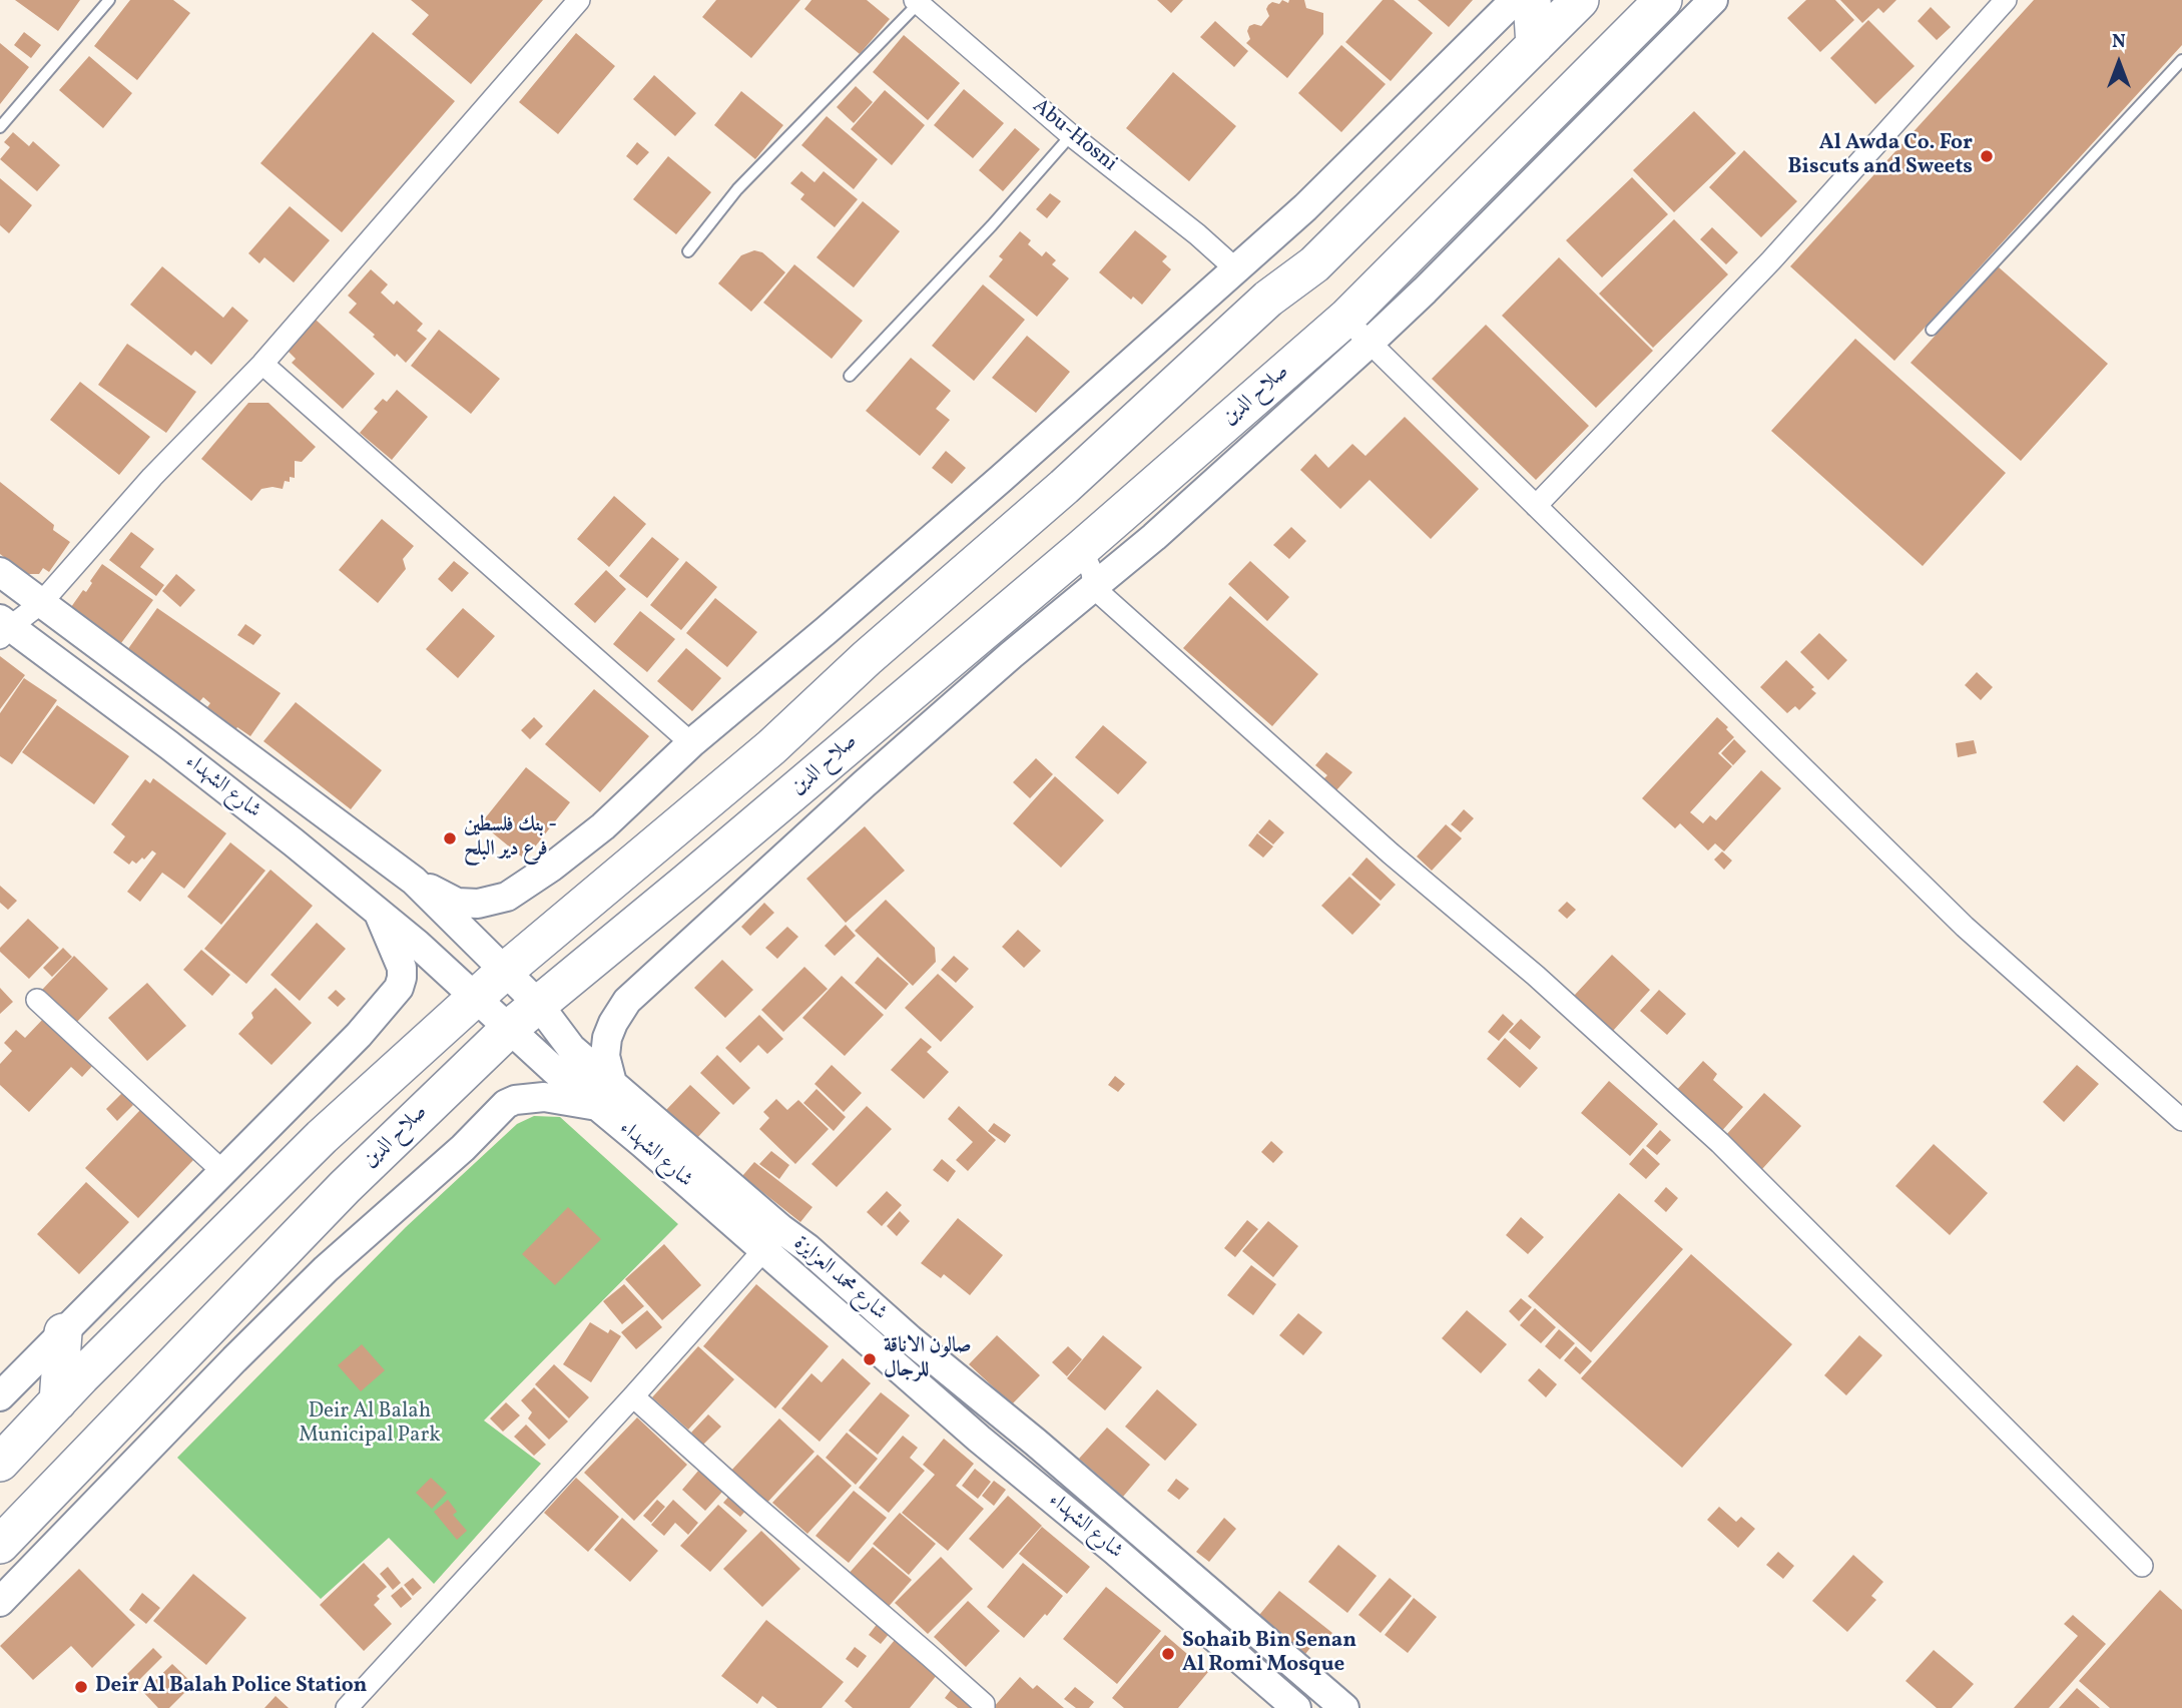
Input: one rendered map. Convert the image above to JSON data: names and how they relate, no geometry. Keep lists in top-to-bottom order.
{
  "streets": {
    "highway": ["صلاح الدين"],
    "main road": ["شارع الشهداء", "شارع محمد العزايزة"],
    "street": ["Abu-Hosni"]
  },
  "crossings": [
    ["صلاح الدين", "شارع الشهداء"],
    ["صلاح الدين", "شارع محمد العزايزة"],
    ["شارع الشهداء", "شارع محمد العزايزة"]
  ],
  "parks": ["Deir Al Balah Municipal Park"],
  "places": [
    "Al Awda Co. For Biscuts and Sweets",
    "بنك فلسطين - فرع دير البلح",
    "صالون الاناقة للرجال",
    "Sohaib Bin Senan Al Romi Mosque",
    "Deir Al Balah Police Station"
  ],
  "north": "top"
}
